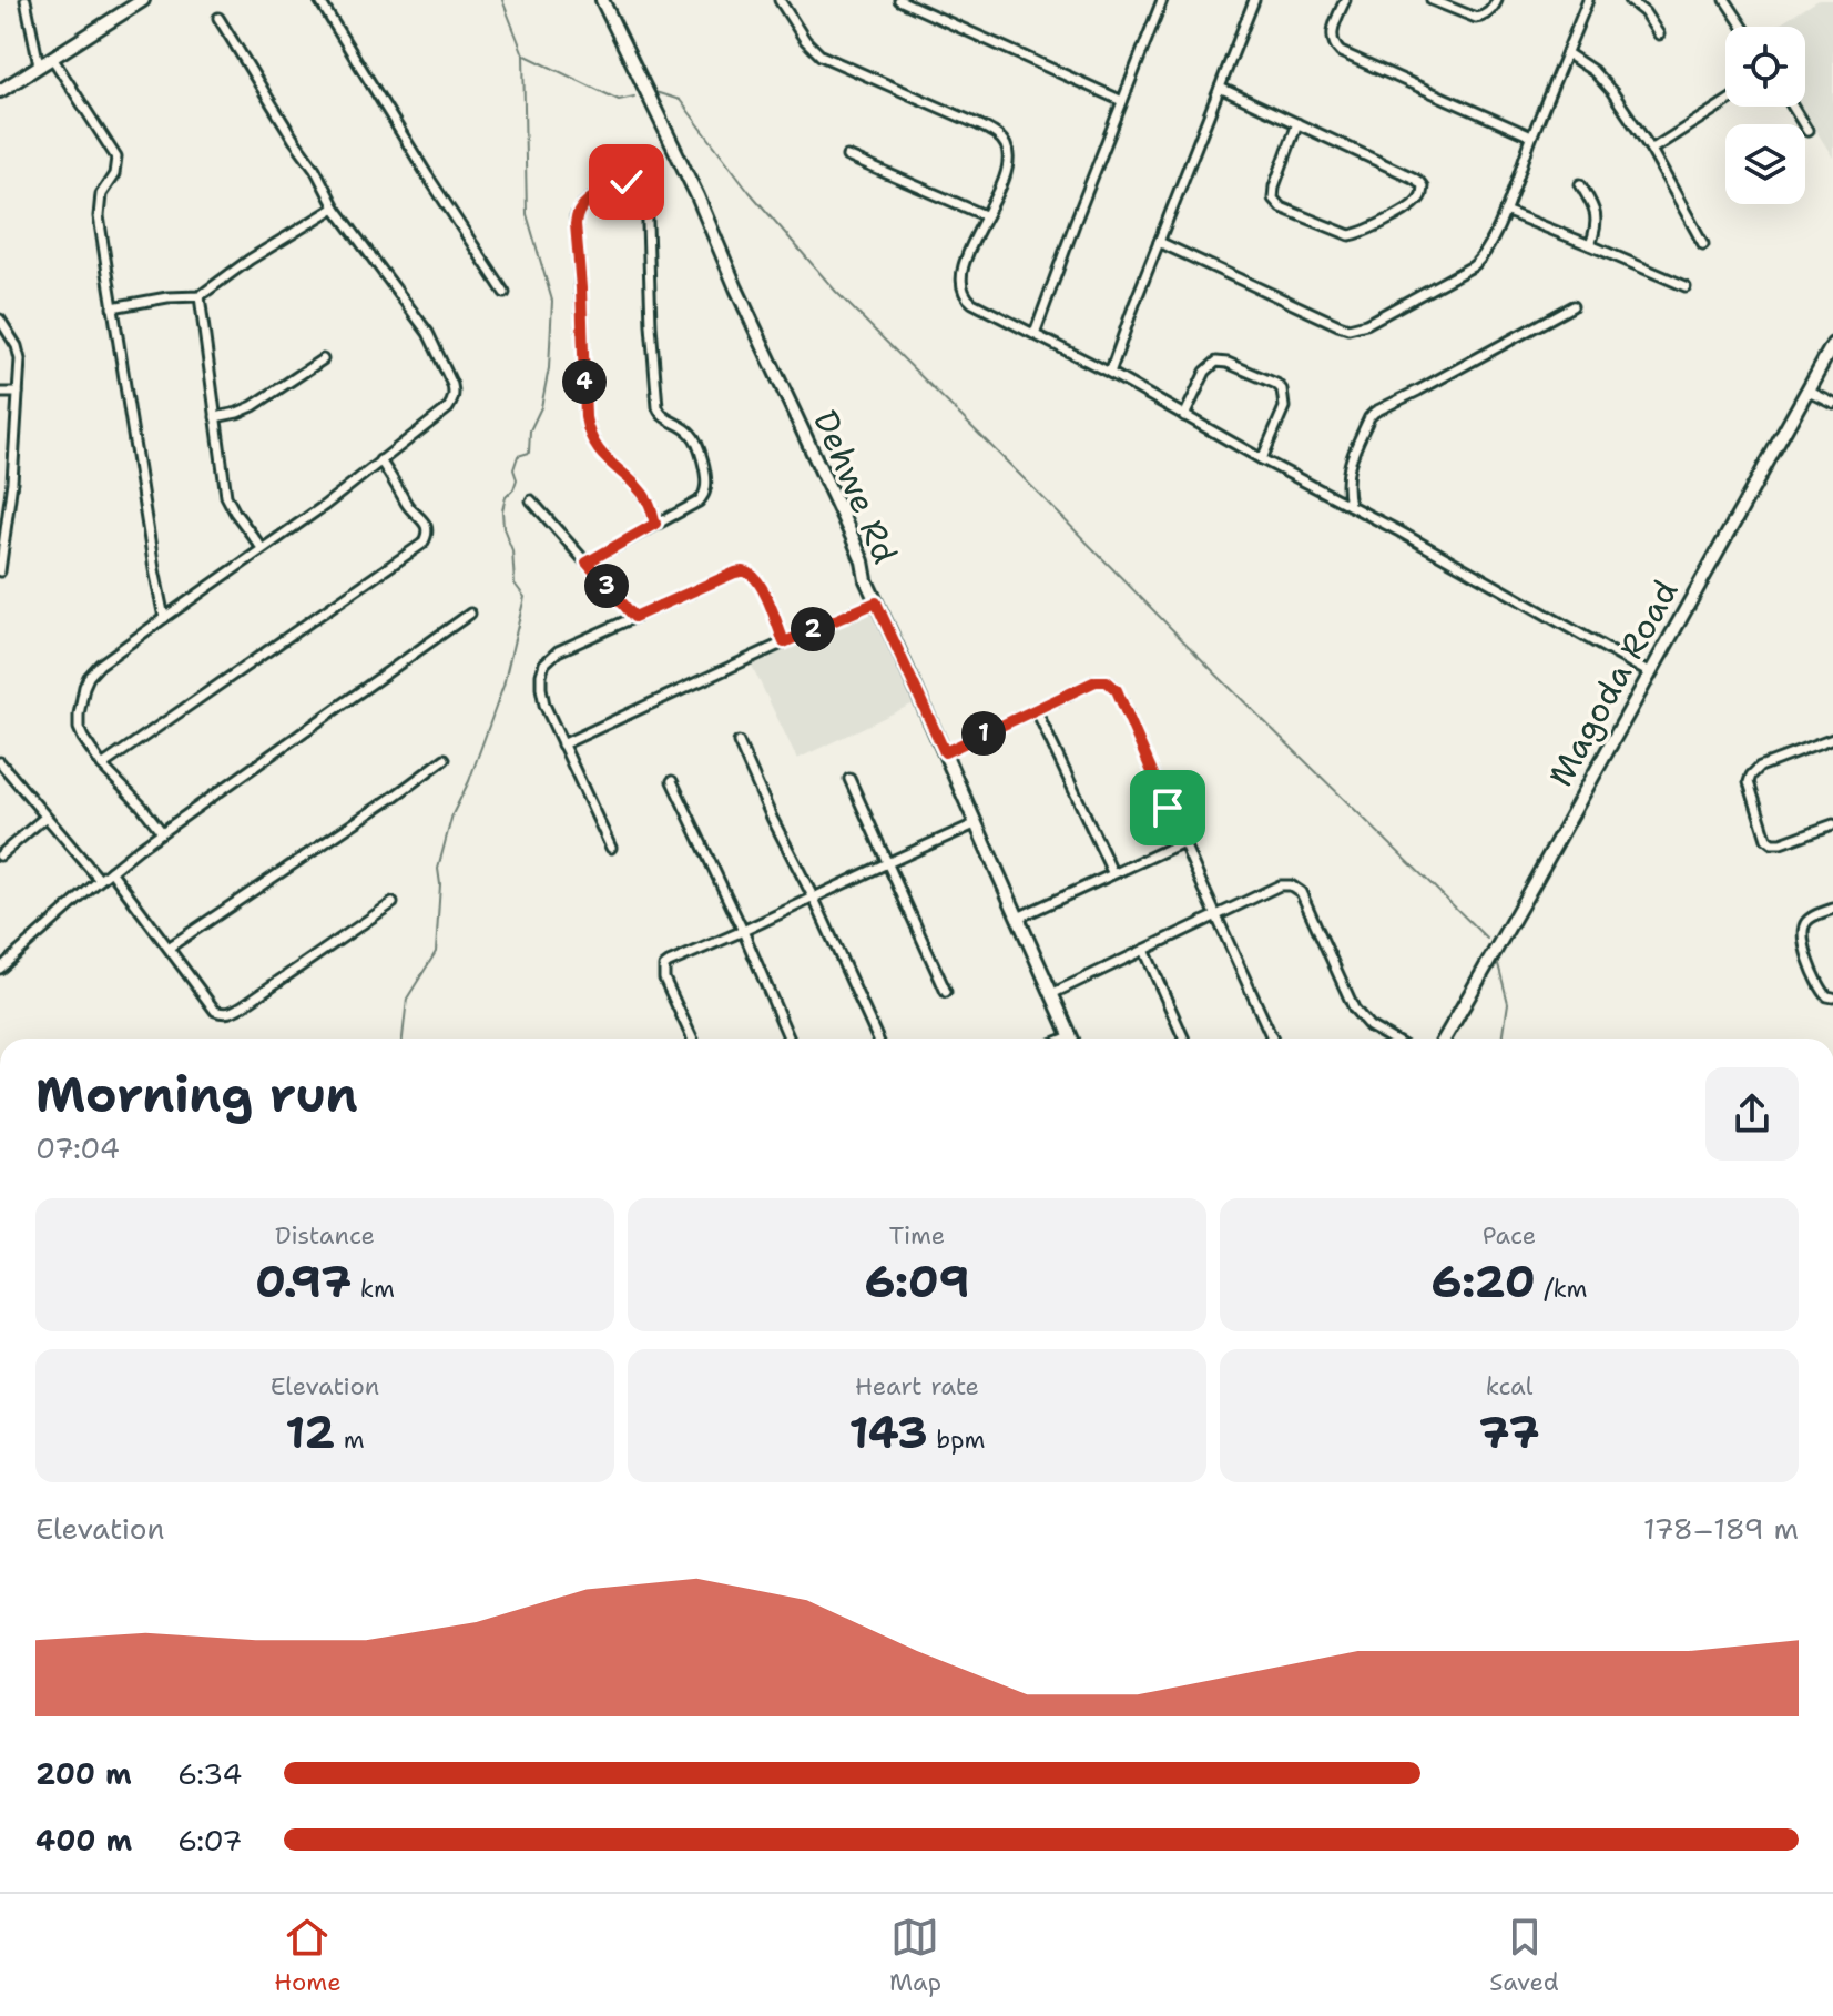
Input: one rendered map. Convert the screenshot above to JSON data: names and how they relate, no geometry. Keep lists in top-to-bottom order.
{
  "streets": {
    "street": ["Dehwe Rd", "Magoda Road"]
  },
  "page": {
    "pins": [
      "4",
      "3",
      "2",
      "1"
    ],
    "heading": ["Morning run", "07:04"],
    "stats": [
      ["Distance", "0.97 km"],
      ["Time", "6:09"],
      ["Pace", "6:20 /km"],
      ["Elevation", "12 m"],
      ["Heart rate", "143 bpm"],
      ["kcal", "77"]
    ],
    "chart": ["Elevation", "178–189 m"],
    "list": [
      {
        "name": "200 m",
        "note": "6:34"
      },
      {
        "name": "400 m",
        "note": "6:07"
      }
    ],
    "tabs": ["Home", "Map", "Saved"]
  }
}
